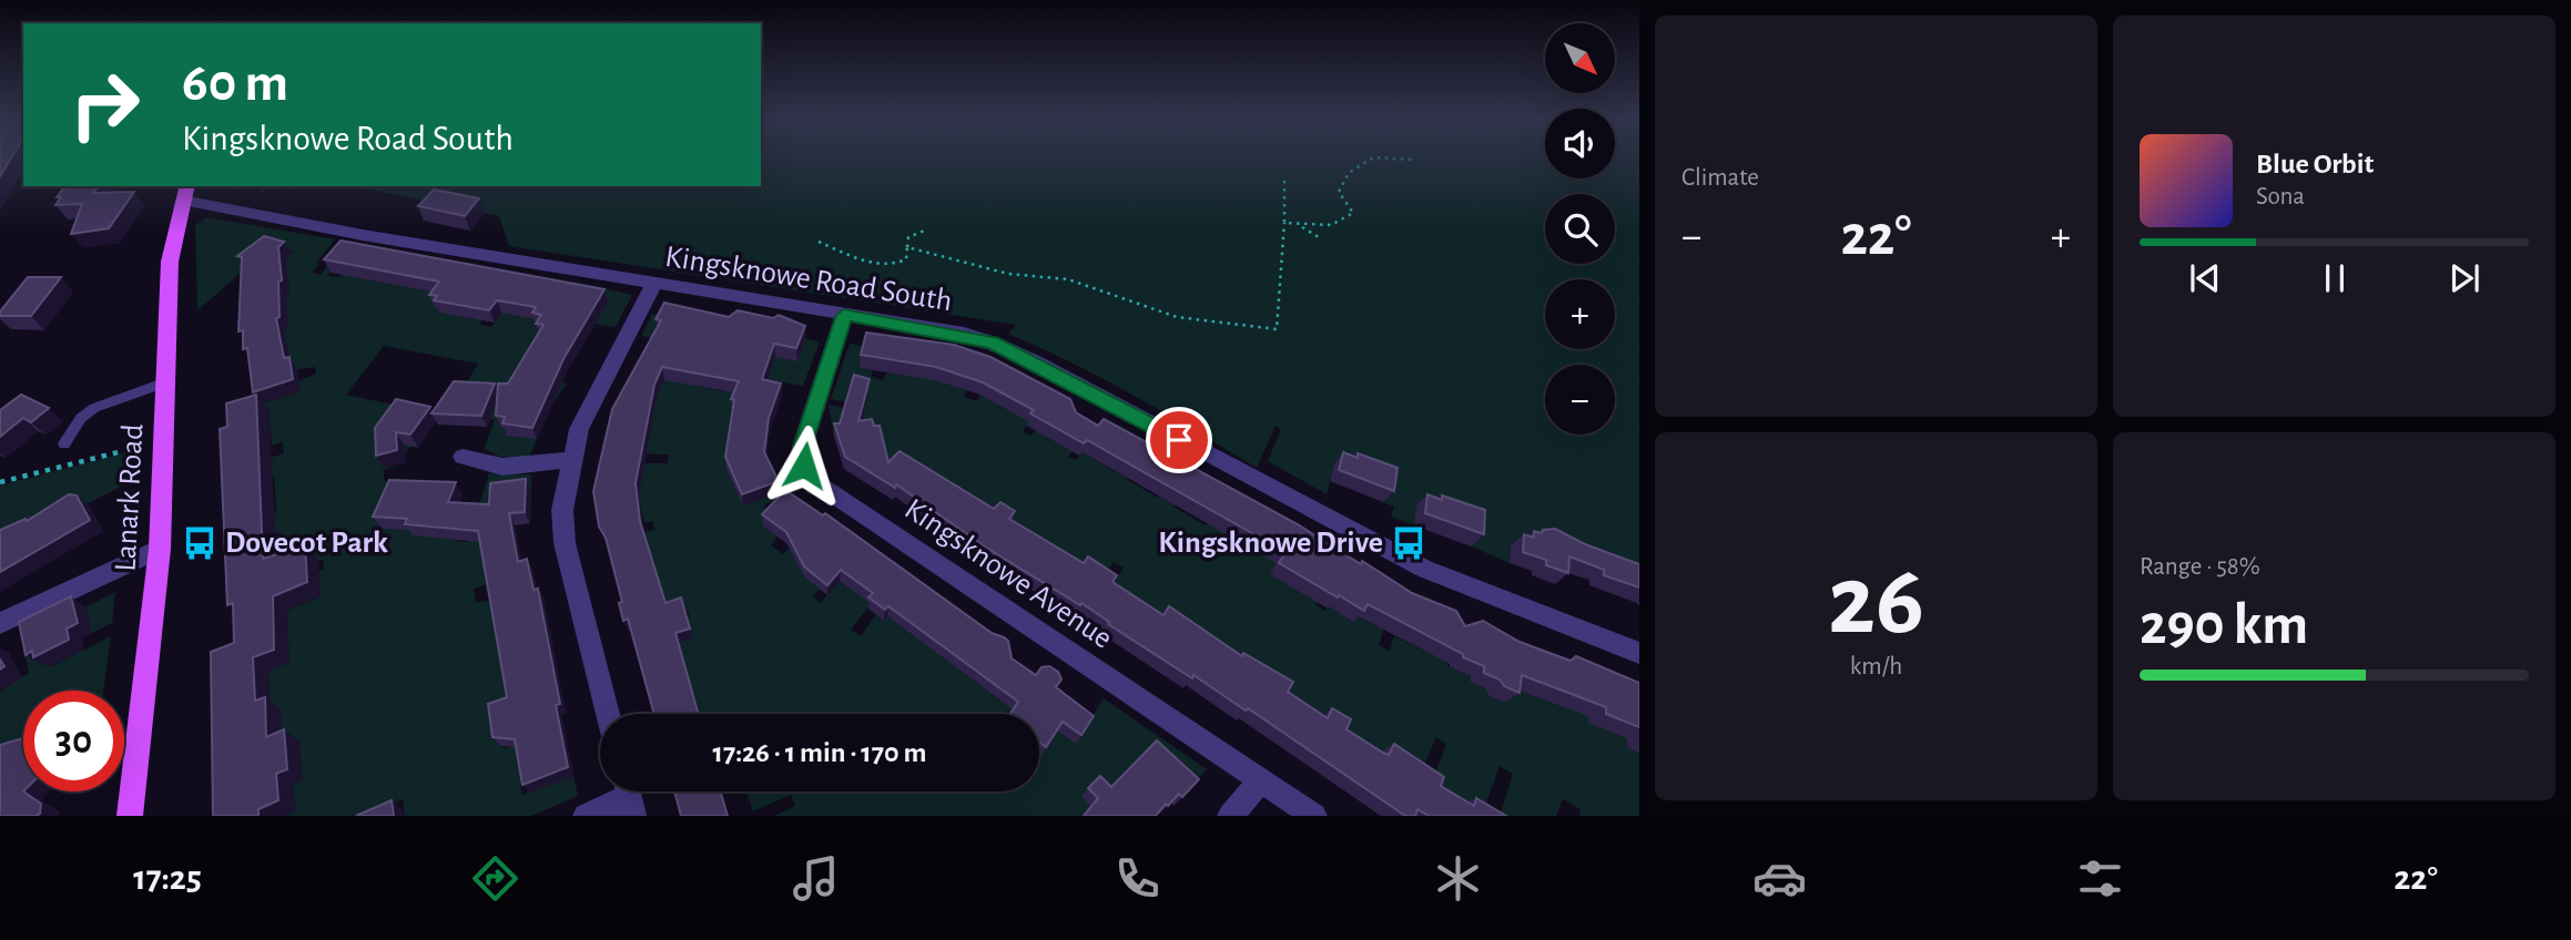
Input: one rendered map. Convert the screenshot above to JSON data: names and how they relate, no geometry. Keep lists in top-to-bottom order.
{
  "streets": {
    "main road": ["Lanark Road"],
    "street": ["Kingsknowe Road South", "Kingsknowe Avenue"]
  },
  "crossings": [
    ["Kingsknowe Road South", "Lanark Road"],
    ["Kingsknowe Road South", "Kingsknowe Avenue"]
  ],
  "places": {
    "bus stop": ["Dovecot Park", "Kingsknowe Drive"]
  },
  "north": "bottom right",
  "page": {
    "tile": [
      "Climate",
      ["26", "km/h"],
      ["Range · 58%", "290 km"]
    ],
    "map_buttons": ["+", "−"],
    "turn": ["60 m", "Kingsknowe Road South"],
    "song": ["Blue Orbit", "Sona"],
    "heat": ["−", "22°", "+"],
    "limit": "30",
    "trip": "17:26 · 1 min · 170 m",
    "tabs": ["17:25", "22°"]
  }
}
